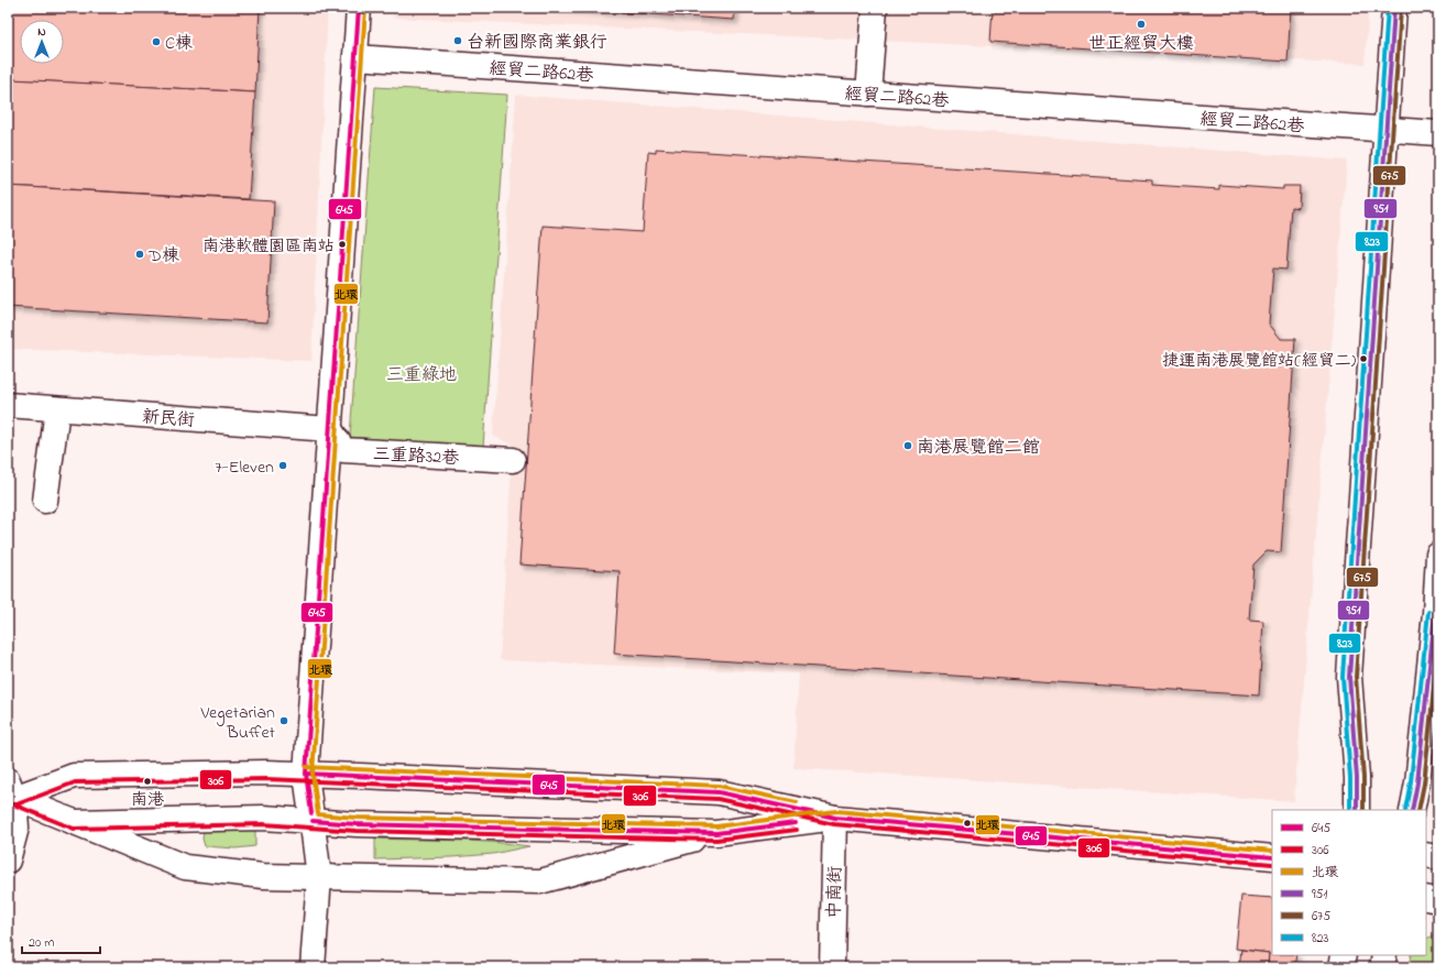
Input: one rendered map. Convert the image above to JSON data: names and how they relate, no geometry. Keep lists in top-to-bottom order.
{
  "streets": {
    "main road": [
      "經貿二路62巷",
      "新民街",
      "三重路32巷",
      "中南街"
    ]
  },
  "crossings": [
    ["新民街", "三重路32巷"]
  ],
  "parks": ["三重綠地"],
  "places": [
    "世正經貿大樓",
    "台新國際商業銀行",
    "C棟",
    "南港軟體園區南站",
    "D棟",
    "捷運南港展覽館站(經貿二)",
    "南港展覽館二館",
    "7-Eleven",
    "Vegetarian Buffet",
    "南港"
  ],
  "lines": [
    "transit line 645",
    "transit line 北環",
    "transit line 951",
    "transit line 675",
    "transit line 823",
    "transit line 306"
  ],
  "legend": [
    "645",
    "306",
    "北環",
    "951",
    "675",
    "823"
  ],
  "scale_bar": "20 m",
  "north": "top"
}
